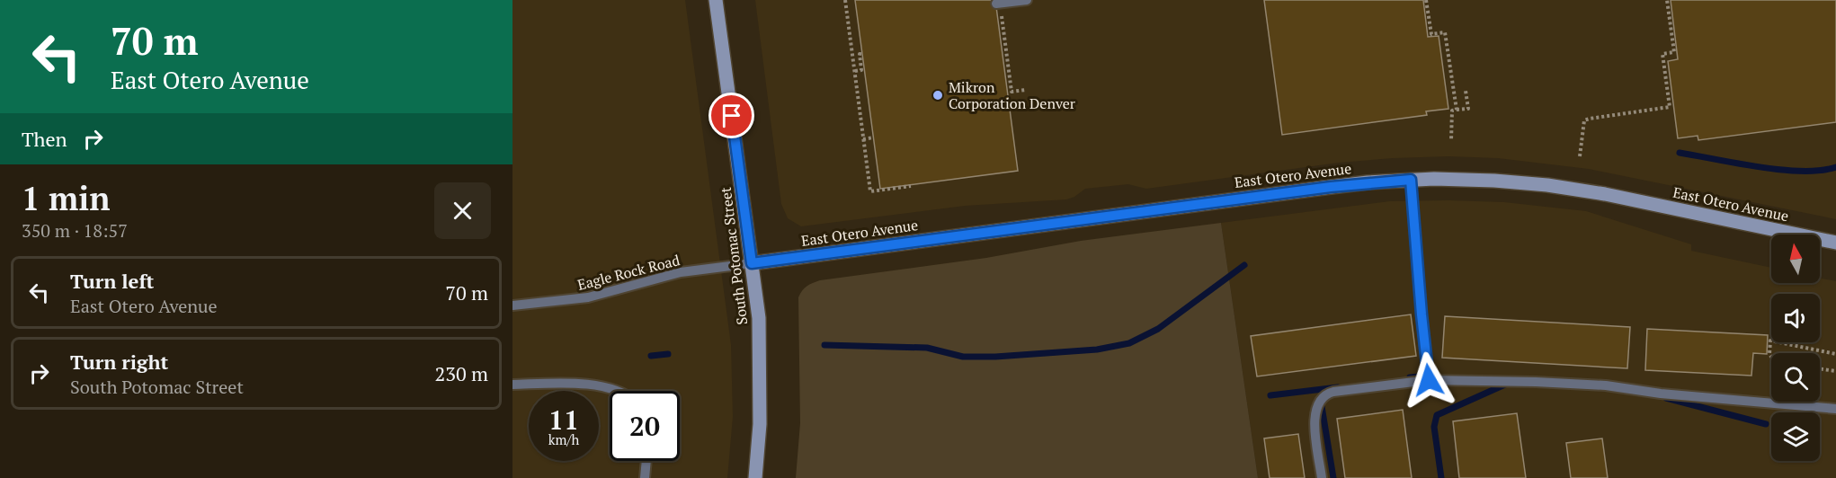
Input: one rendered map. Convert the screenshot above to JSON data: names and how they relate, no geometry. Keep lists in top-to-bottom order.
{
  "streets": {
    "street": ["East Otero Avenue", "South Potomac Street"],
    "lane": ["Eagle Rock Road"]
  },
  "crossings": [
    ["East Otero Avenue", "South Potomac Street"],
    ["East Otero Avenue", "Eagle Rock Road"],
    ["South Potomac Street", "Eagle Rock Road"]
  ],
  "places": ["Mikron Corporation Denver"],
  "north": "top",
  "page": {
    "turn": ["70 m", "East Otero Avenue"],
    "then": "Then",
    "heading": ["1 min", "350 m · 18:57"],
    "list": [
      {
        "name": "Turn left",
        "note": "East Otero Avenue",
        "value": "70 m"
      },
      {
        "name": "Turn right",
        "note": "South Potomac Street",
        "value": "230 m"
      }
    ],
    "speed": "11 km/h",
    "limit": "20"
  }
}
